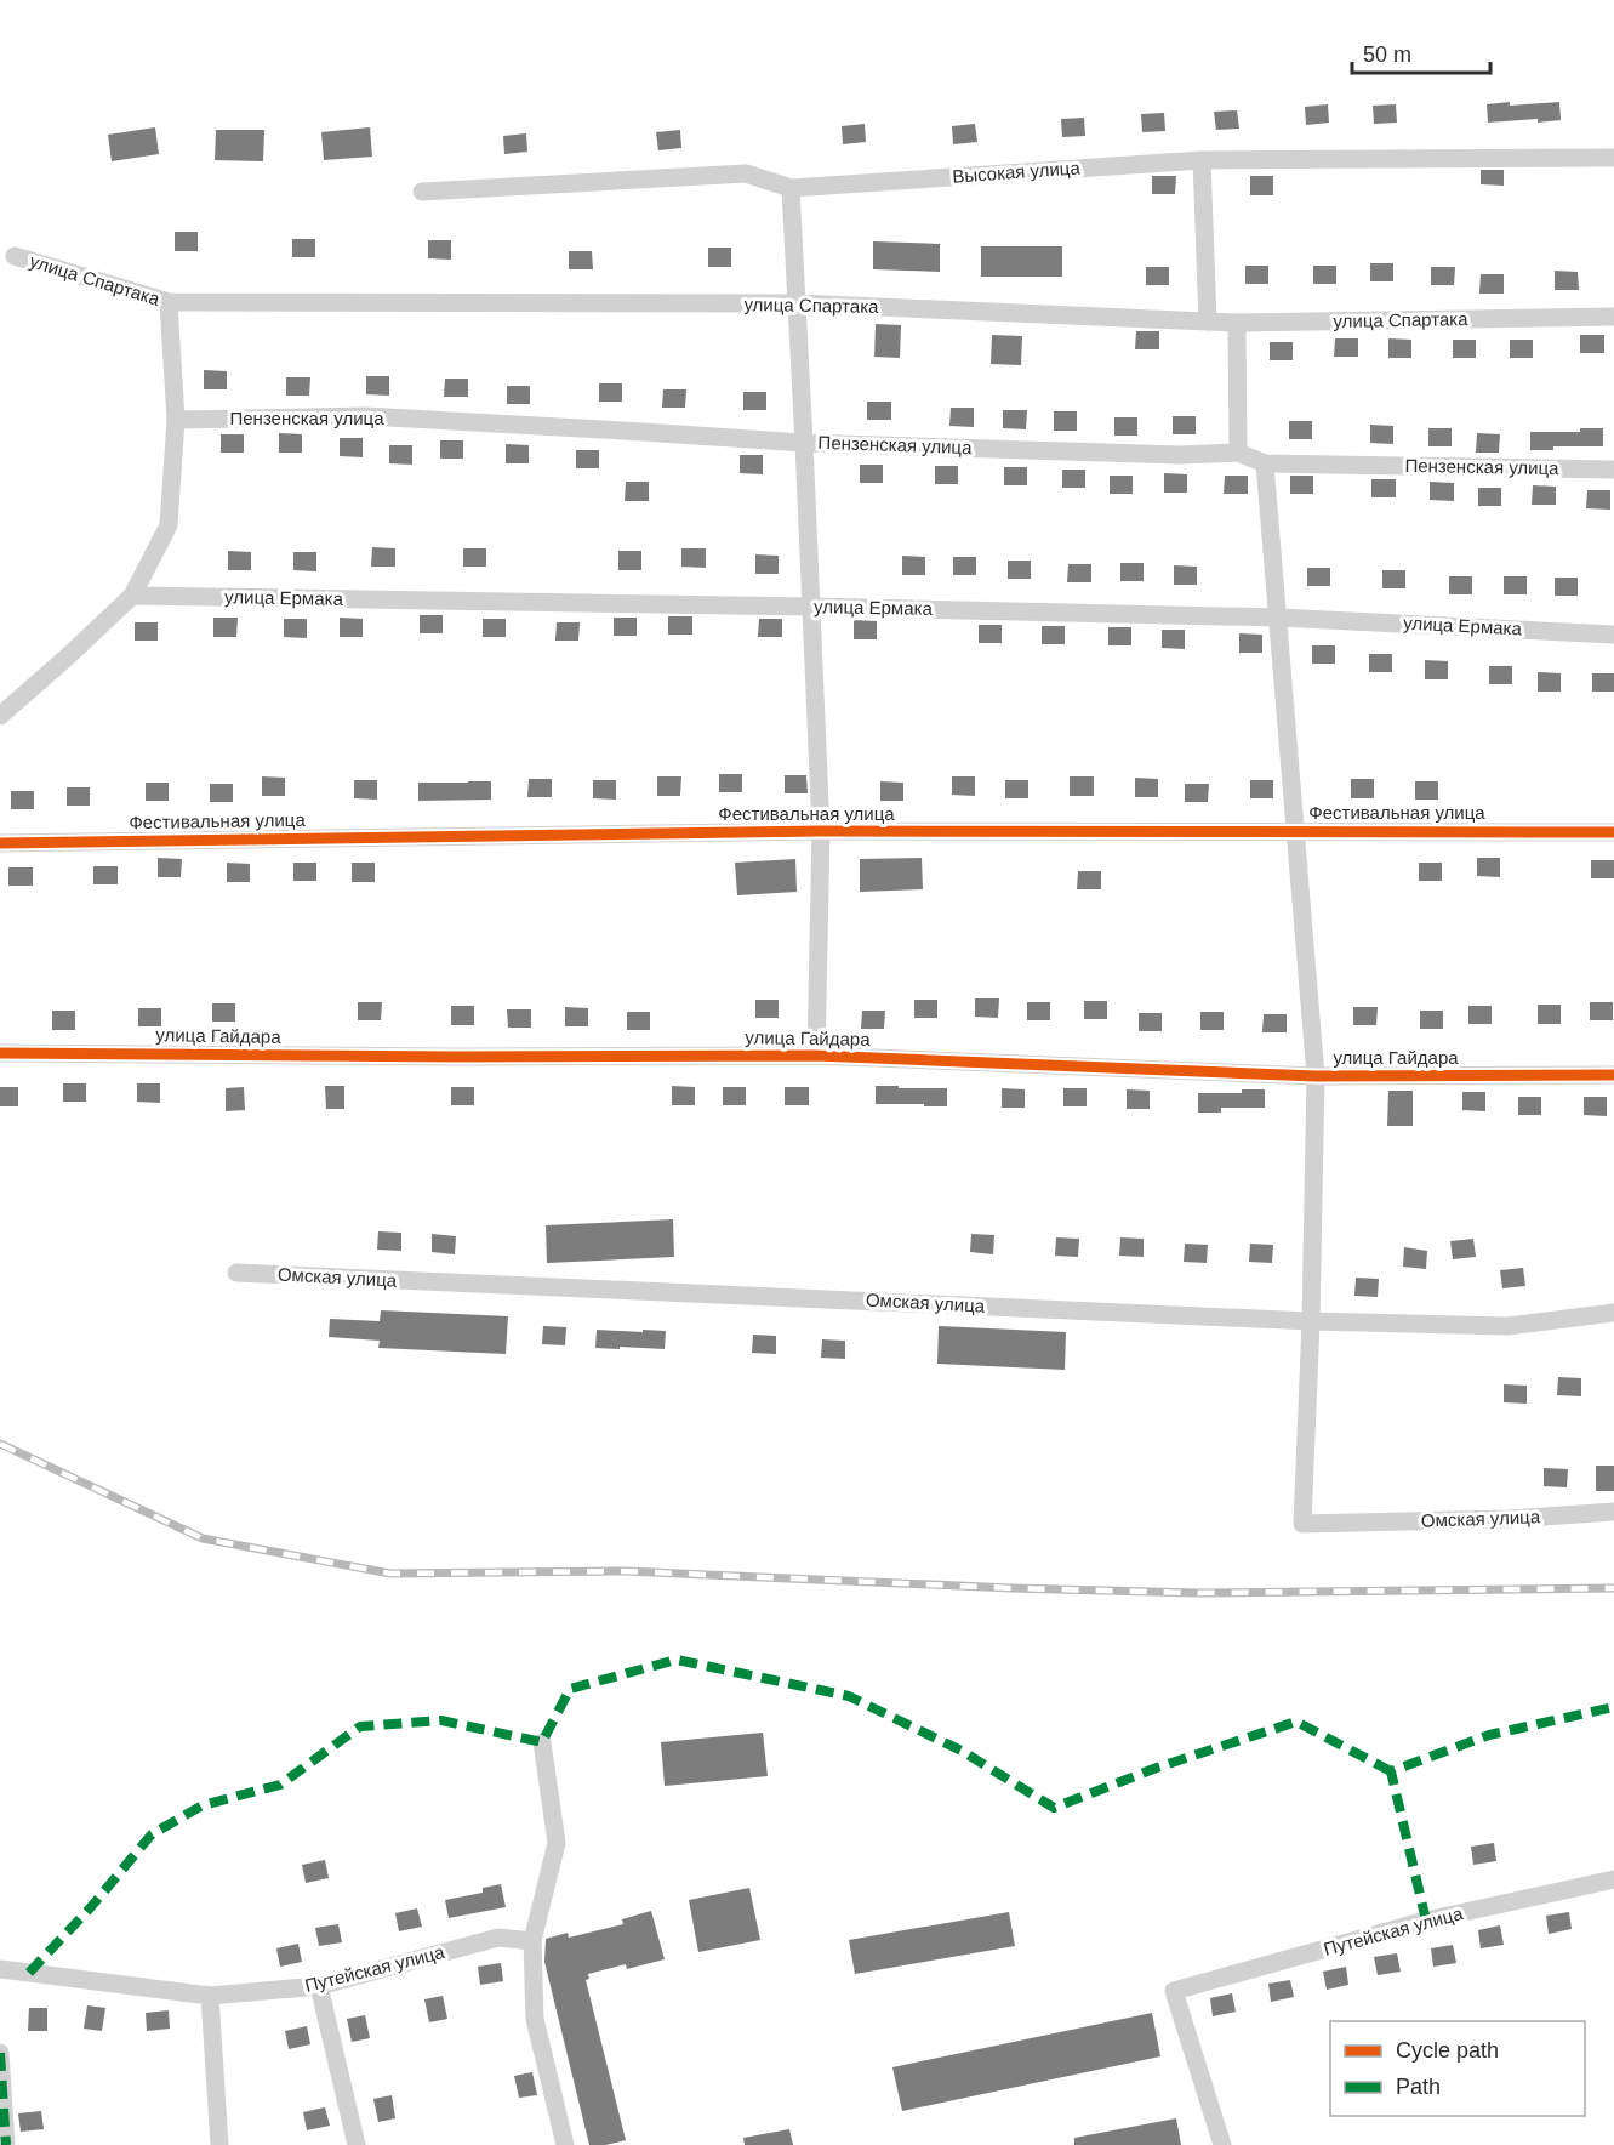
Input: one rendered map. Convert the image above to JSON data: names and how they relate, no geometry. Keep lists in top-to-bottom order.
{
  "streets": {
    "street": [
      "Высокая улица",
      "улица Спартака",
      "Пензенская улица",
      "улица Ермака",
      "Фестивальная улица",
      "улица Гайдара",
      "Омская улица",
      "Путейская улица"
    ]
  },
  "legend": ["Cycle path", "Path"],
  "scale_bar": "50 m"
}
